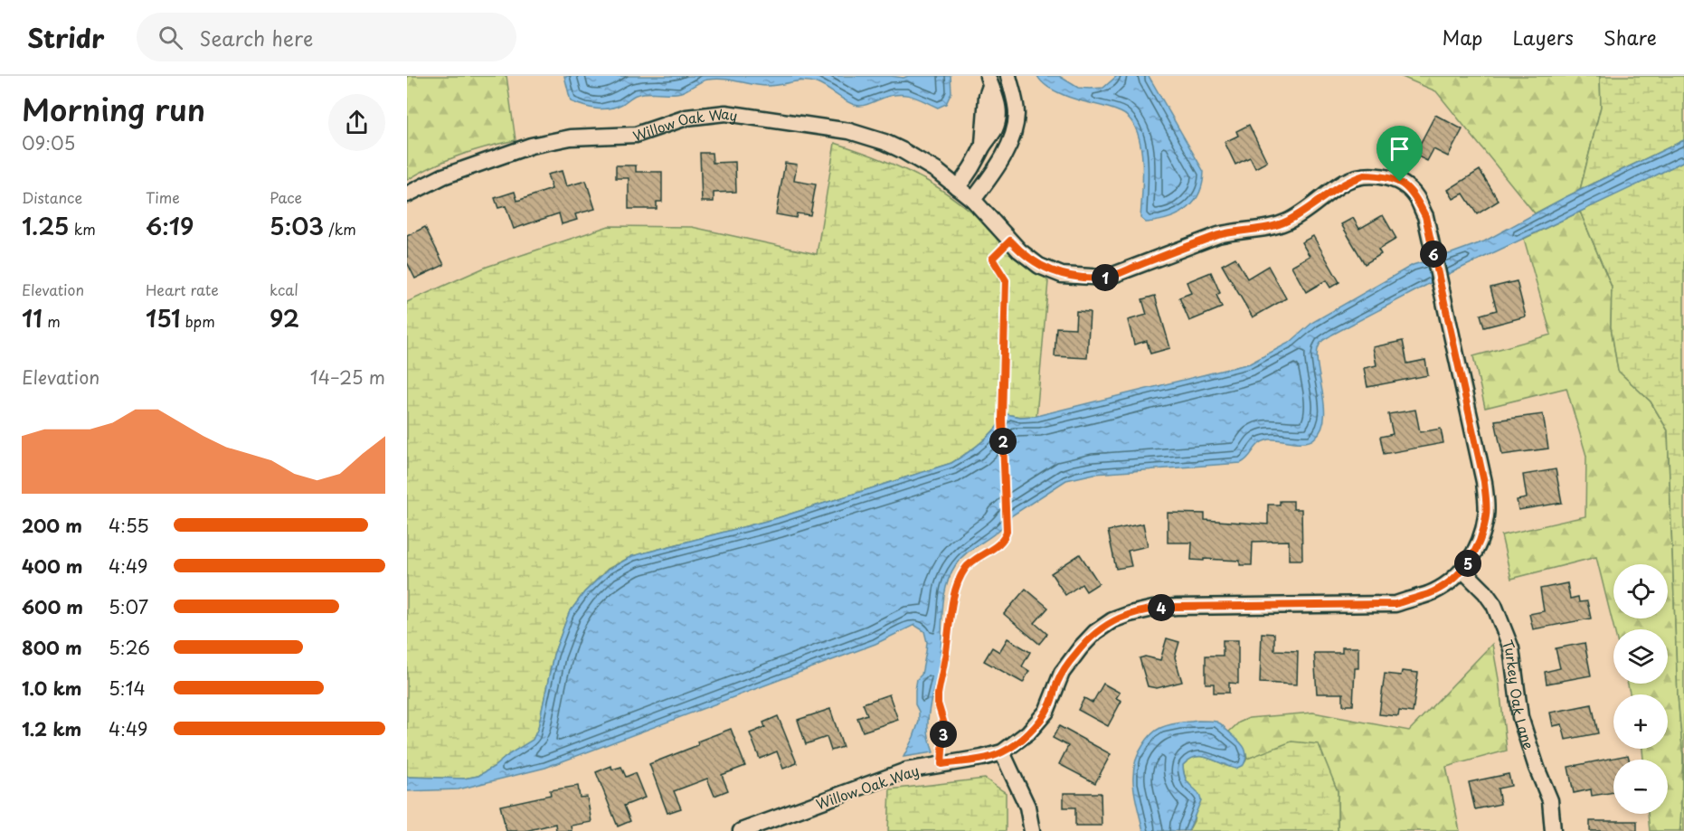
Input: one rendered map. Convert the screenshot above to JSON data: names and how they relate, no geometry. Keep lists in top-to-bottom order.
{
  "streets": {
    "street": ["Willow Oak Way", "Turkey Oak Lane"]
  },
  "crossings": [
    ["Willow Oak Way", "Turkey Oak Lane"]
  ],
  "page": {
    "header": "Stridr",
    "search": "Search here",
    "nav": ["Map", "Layers", "Share"],
    "heading": ["Morning run", "09:05"],
    "stats": [
      ["Distance", "1.25 km"],
      ["Time", "6:19"],
      ["Pace", "5:03 /km"],
      ["Elevation", "11 m"],
      ["Heart rate", "151 bpm"],
      ["kcal", "92"]
    ],
    "pins": [
      "6",
      "1",
      "2",
      "5",
      "4",
      "3"
    ],
    "chart": ["Elevation", "14–25 m"],
    "list": [
      {
        "name": "200 m",
        "note": "4:55"
      },
      {
        "name": "400 m",
        "note": "4:49"
      },
      {
        "name": "600 m",
        "note": "5:07"
      },
      {
        "name": "800 m",
        "note": "5:26"
      },
      {
        "name": "1.0 km",
        "note": "5:14"
      },
      {
        "name": "1.2 km",
        "note": "4:49"
      }
    ],
    "map_buttons": ["+", "−"]
  }
}
